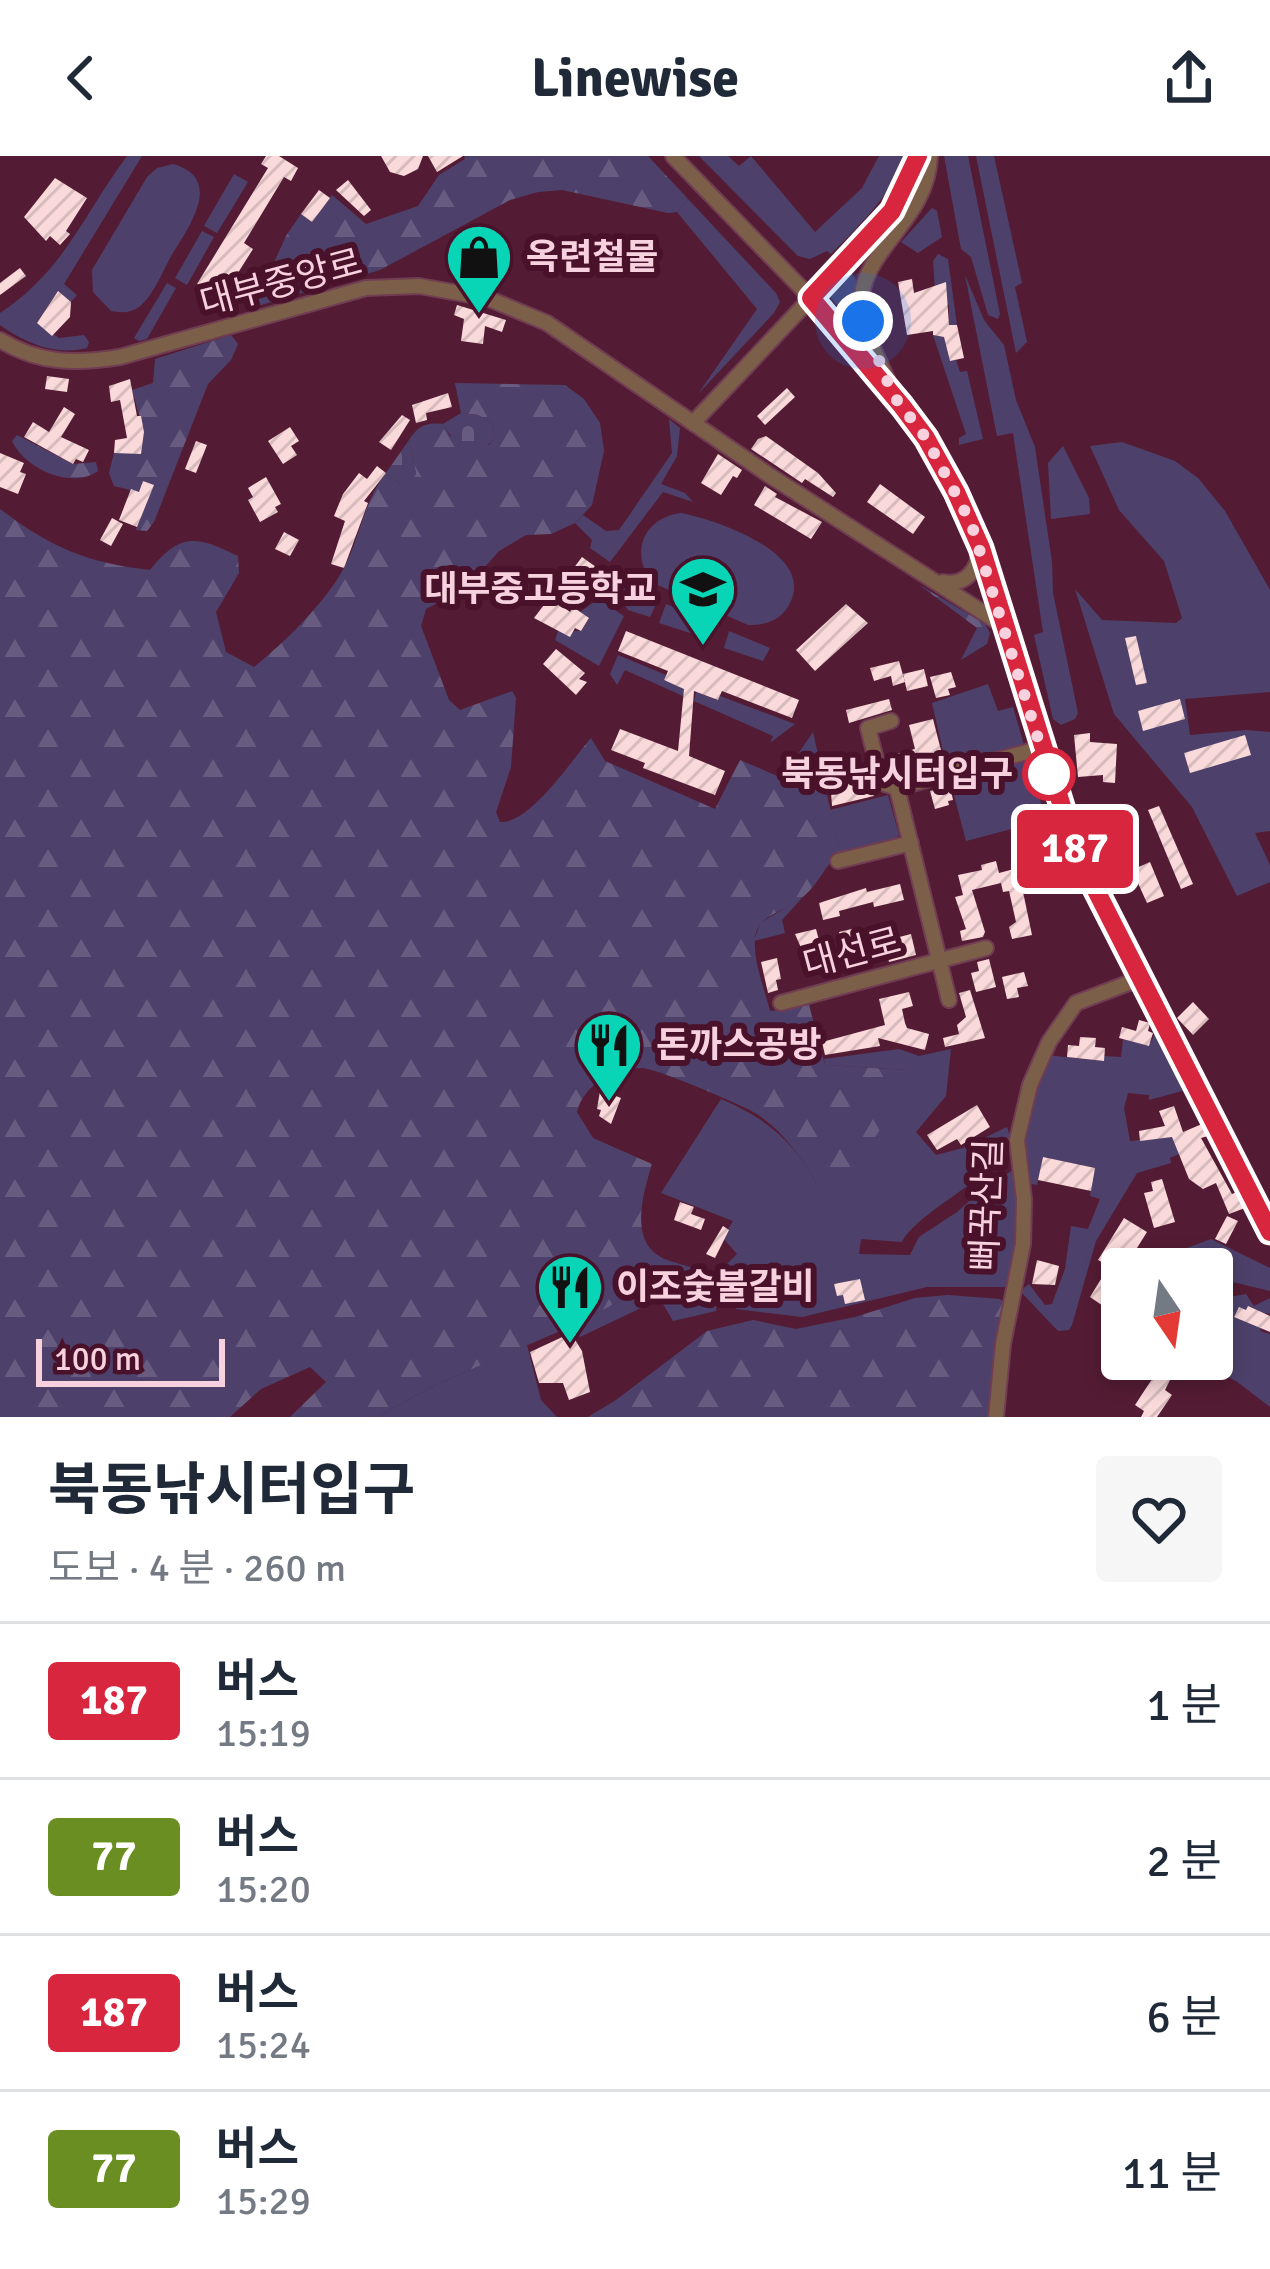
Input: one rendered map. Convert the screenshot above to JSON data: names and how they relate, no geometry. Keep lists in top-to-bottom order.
{
  "streets": {
    "street": ["대부중앙로", "대선로", "뻐꾹산길"]
  },
  "places": {
    "shop": ["옥련철물"],
    "school or university": ["대부중고등학교"],
    "other": ["북동낚시터입구"],
    "restaurant": ["돈까스공방", "이조숯불갈비"]
  },
  "lines": ["bus line 187"],
  "scale_bar": "100 m",
  "north": "bottom",
  "page": {
    "header": "Linewise",
    "on_map": "187",
    "scale": "100 m",
    "heading": ["북동낚시터입구", "도보 · 4 분 · 260 m"],
    "list": [
      {
        "mark": "187",
        "name": "버스",
        "note": "15:19",
        "value": "1 분"
      },
      {
        "mark": "77",
        "name": "버스",
        "note": "15:20",
        "value": "2 분"
      },
      {
        "mark": "187",
        "name": "버스",
        "note": "15:24",
        "value": "6 분"
      },
      {
        "mark": "77",
        "name": "버스",
        "note": "15:29",
        "value": "11 분"
      }
    ]
  }
}
